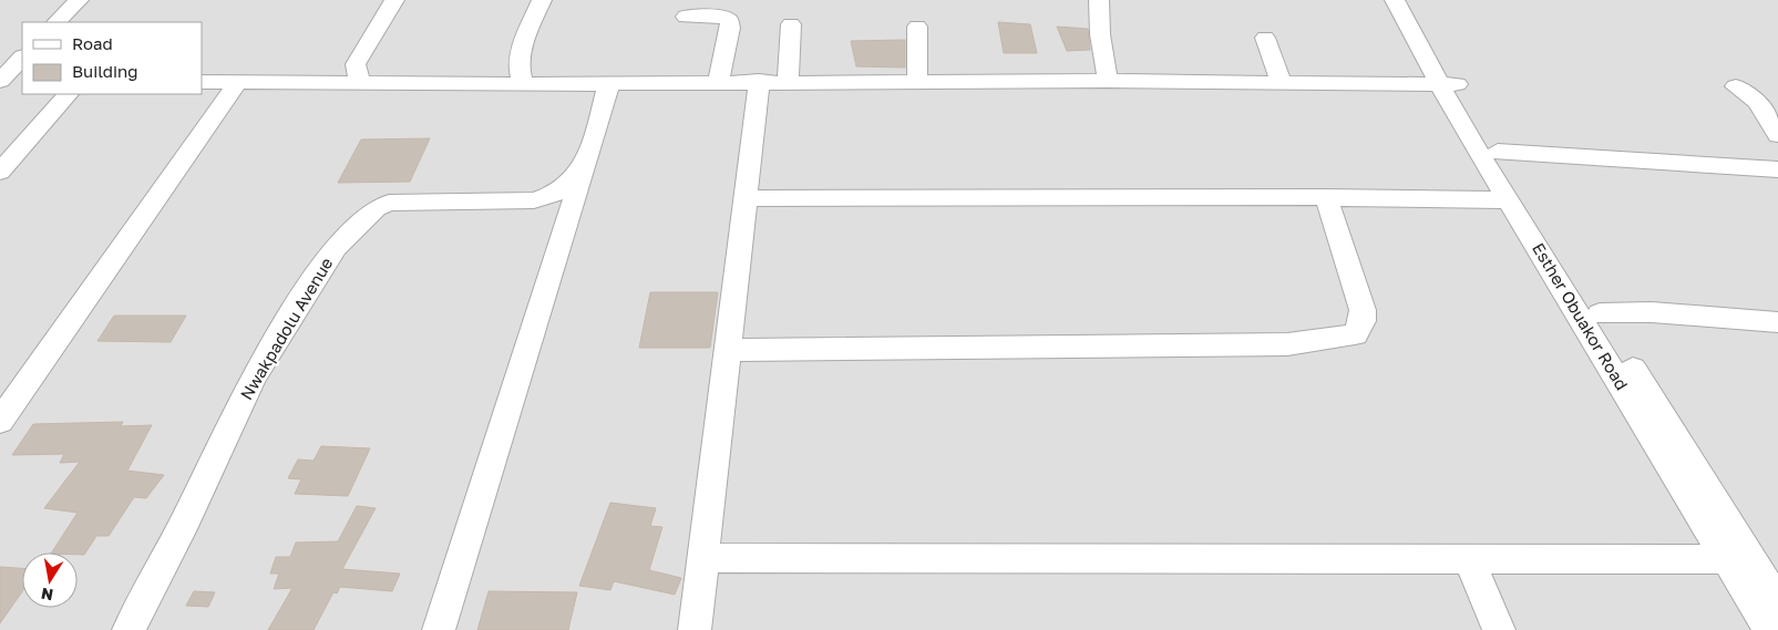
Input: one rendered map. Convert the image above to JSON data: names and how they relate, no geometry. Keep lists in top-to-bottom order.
{
  "streets": {
    "street": ["Esther Obuakor Road", "Nwakpadolu Avenue"]
  },
  "legend": ["Road", "Building"],
  "north": "bottom"
}
